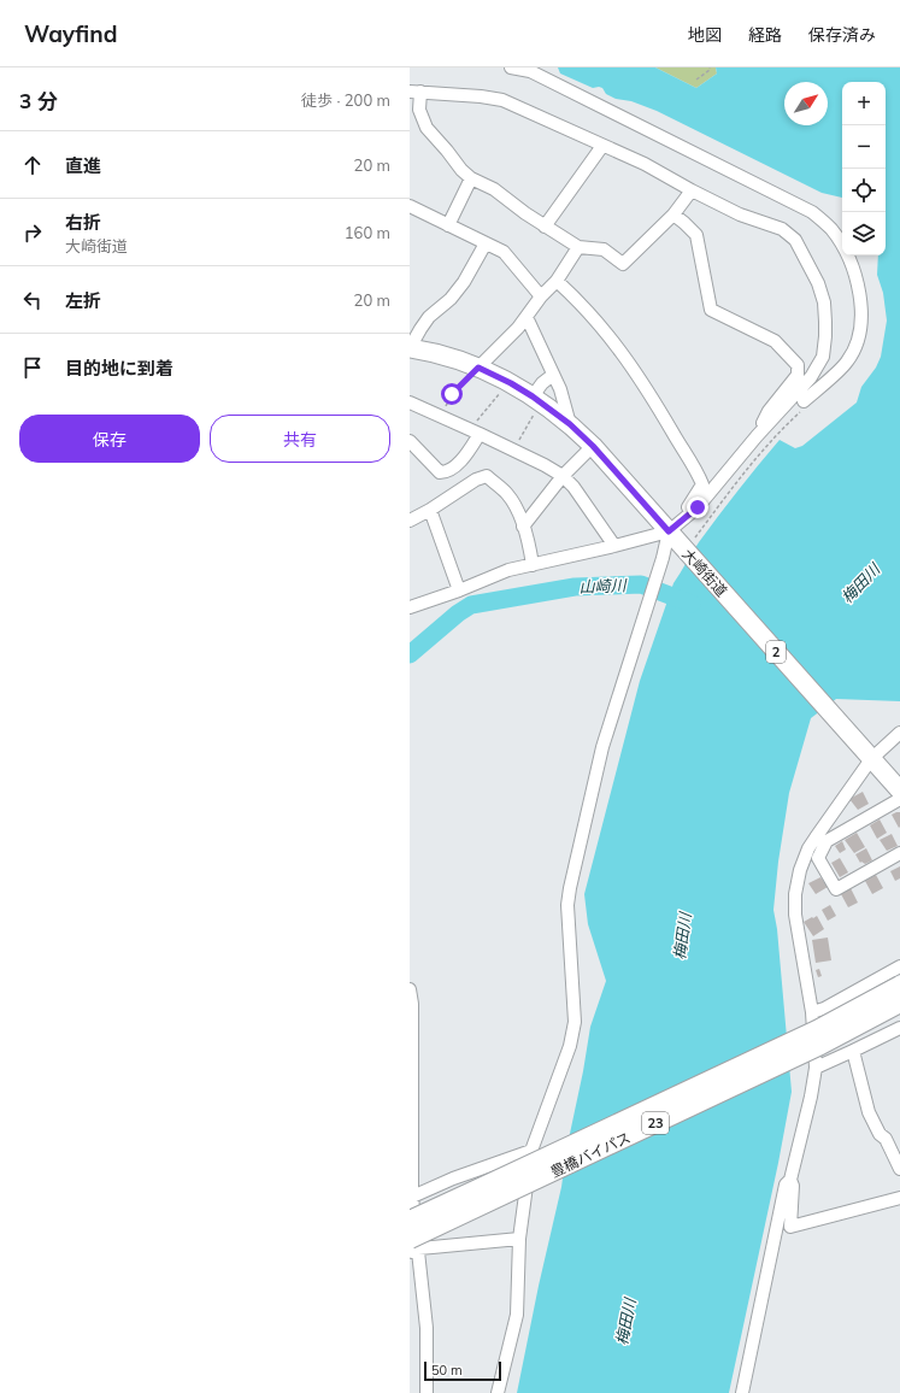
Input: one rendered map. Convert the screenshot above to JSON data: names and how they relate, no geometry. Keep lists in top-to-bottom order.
{
  "streets": {
    "highway": ["23", "豊橋バイパス"],
    "main road": ["大崎街道", "2"]
  },
  "water": ["梅田川", "山崎川"],
  "scale_bar": "50 m",
  "north": "top right",
  "page": {
    "header": "Wayfind",
    "nav": ["地図", "経路", "保存済み"],
    "heading": ["3 分", "徒歩 · 200 m"],
    "map_buttons": ["+", "−"],
    "list": [
      ["直進", "20 m"],
      ["右折", "大崎街道", "160 m"],
      ["左折", "20 m"],
      "目的地に到着"
    ],
    "buttons": ["保存", "共有"],
    "scale": "50 m"
  }
}
